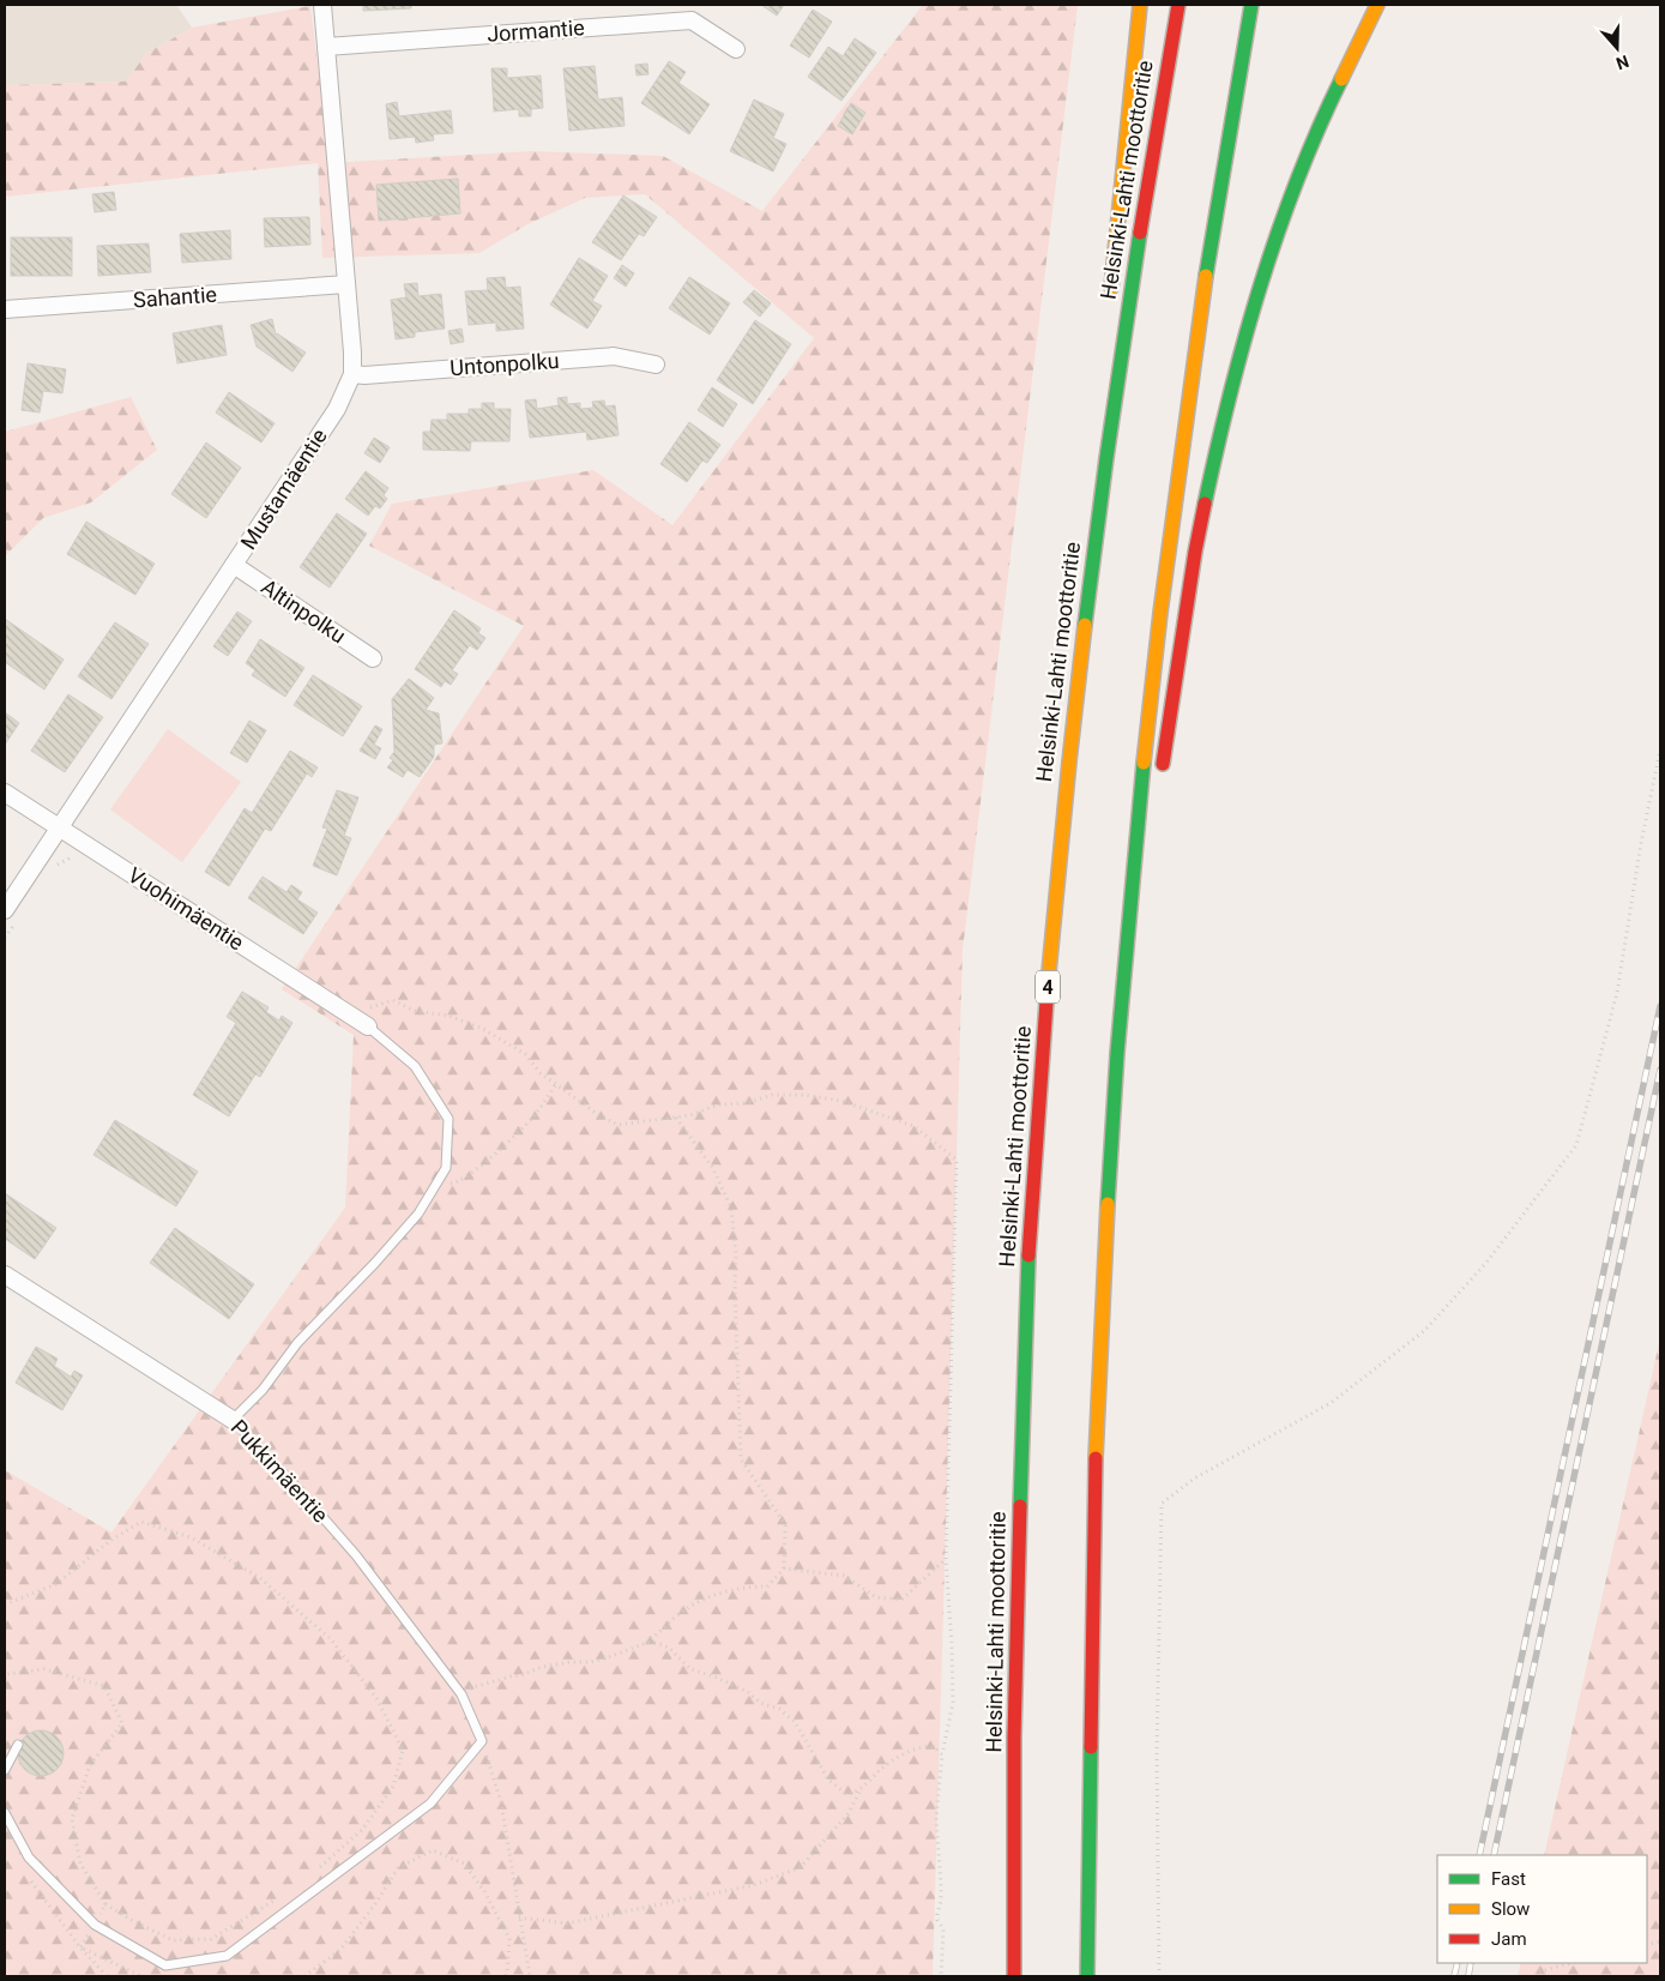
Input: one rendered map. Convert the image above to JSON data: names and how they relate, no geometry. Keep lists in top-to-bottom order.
{
  "streets": {
    "highway": ["Helsinki-Lahti moottoritie", "4"],
    "street": [
      "Jormantie",
      "Sahantie",
      "Untonpolku",
      "Mustamäentie",
      "Altinpolku",
      "Vuohimäentie",
      "Pukkimäentie"
    ]
  },
  "crossings": [
    ["Jormantie", "Mustamäentie"],
    ["Sahantie", "Mustamäentie"],
    ["Untonpolku", "Mustamäentie"],
    ["Mustamäentie", "Altinpolku"],
    ["Mustamäentie", "Vuohimäentie"]
  ],
  "legend": ["Fast", "Slow", "Jam"],
  "north": "bottom"
}
